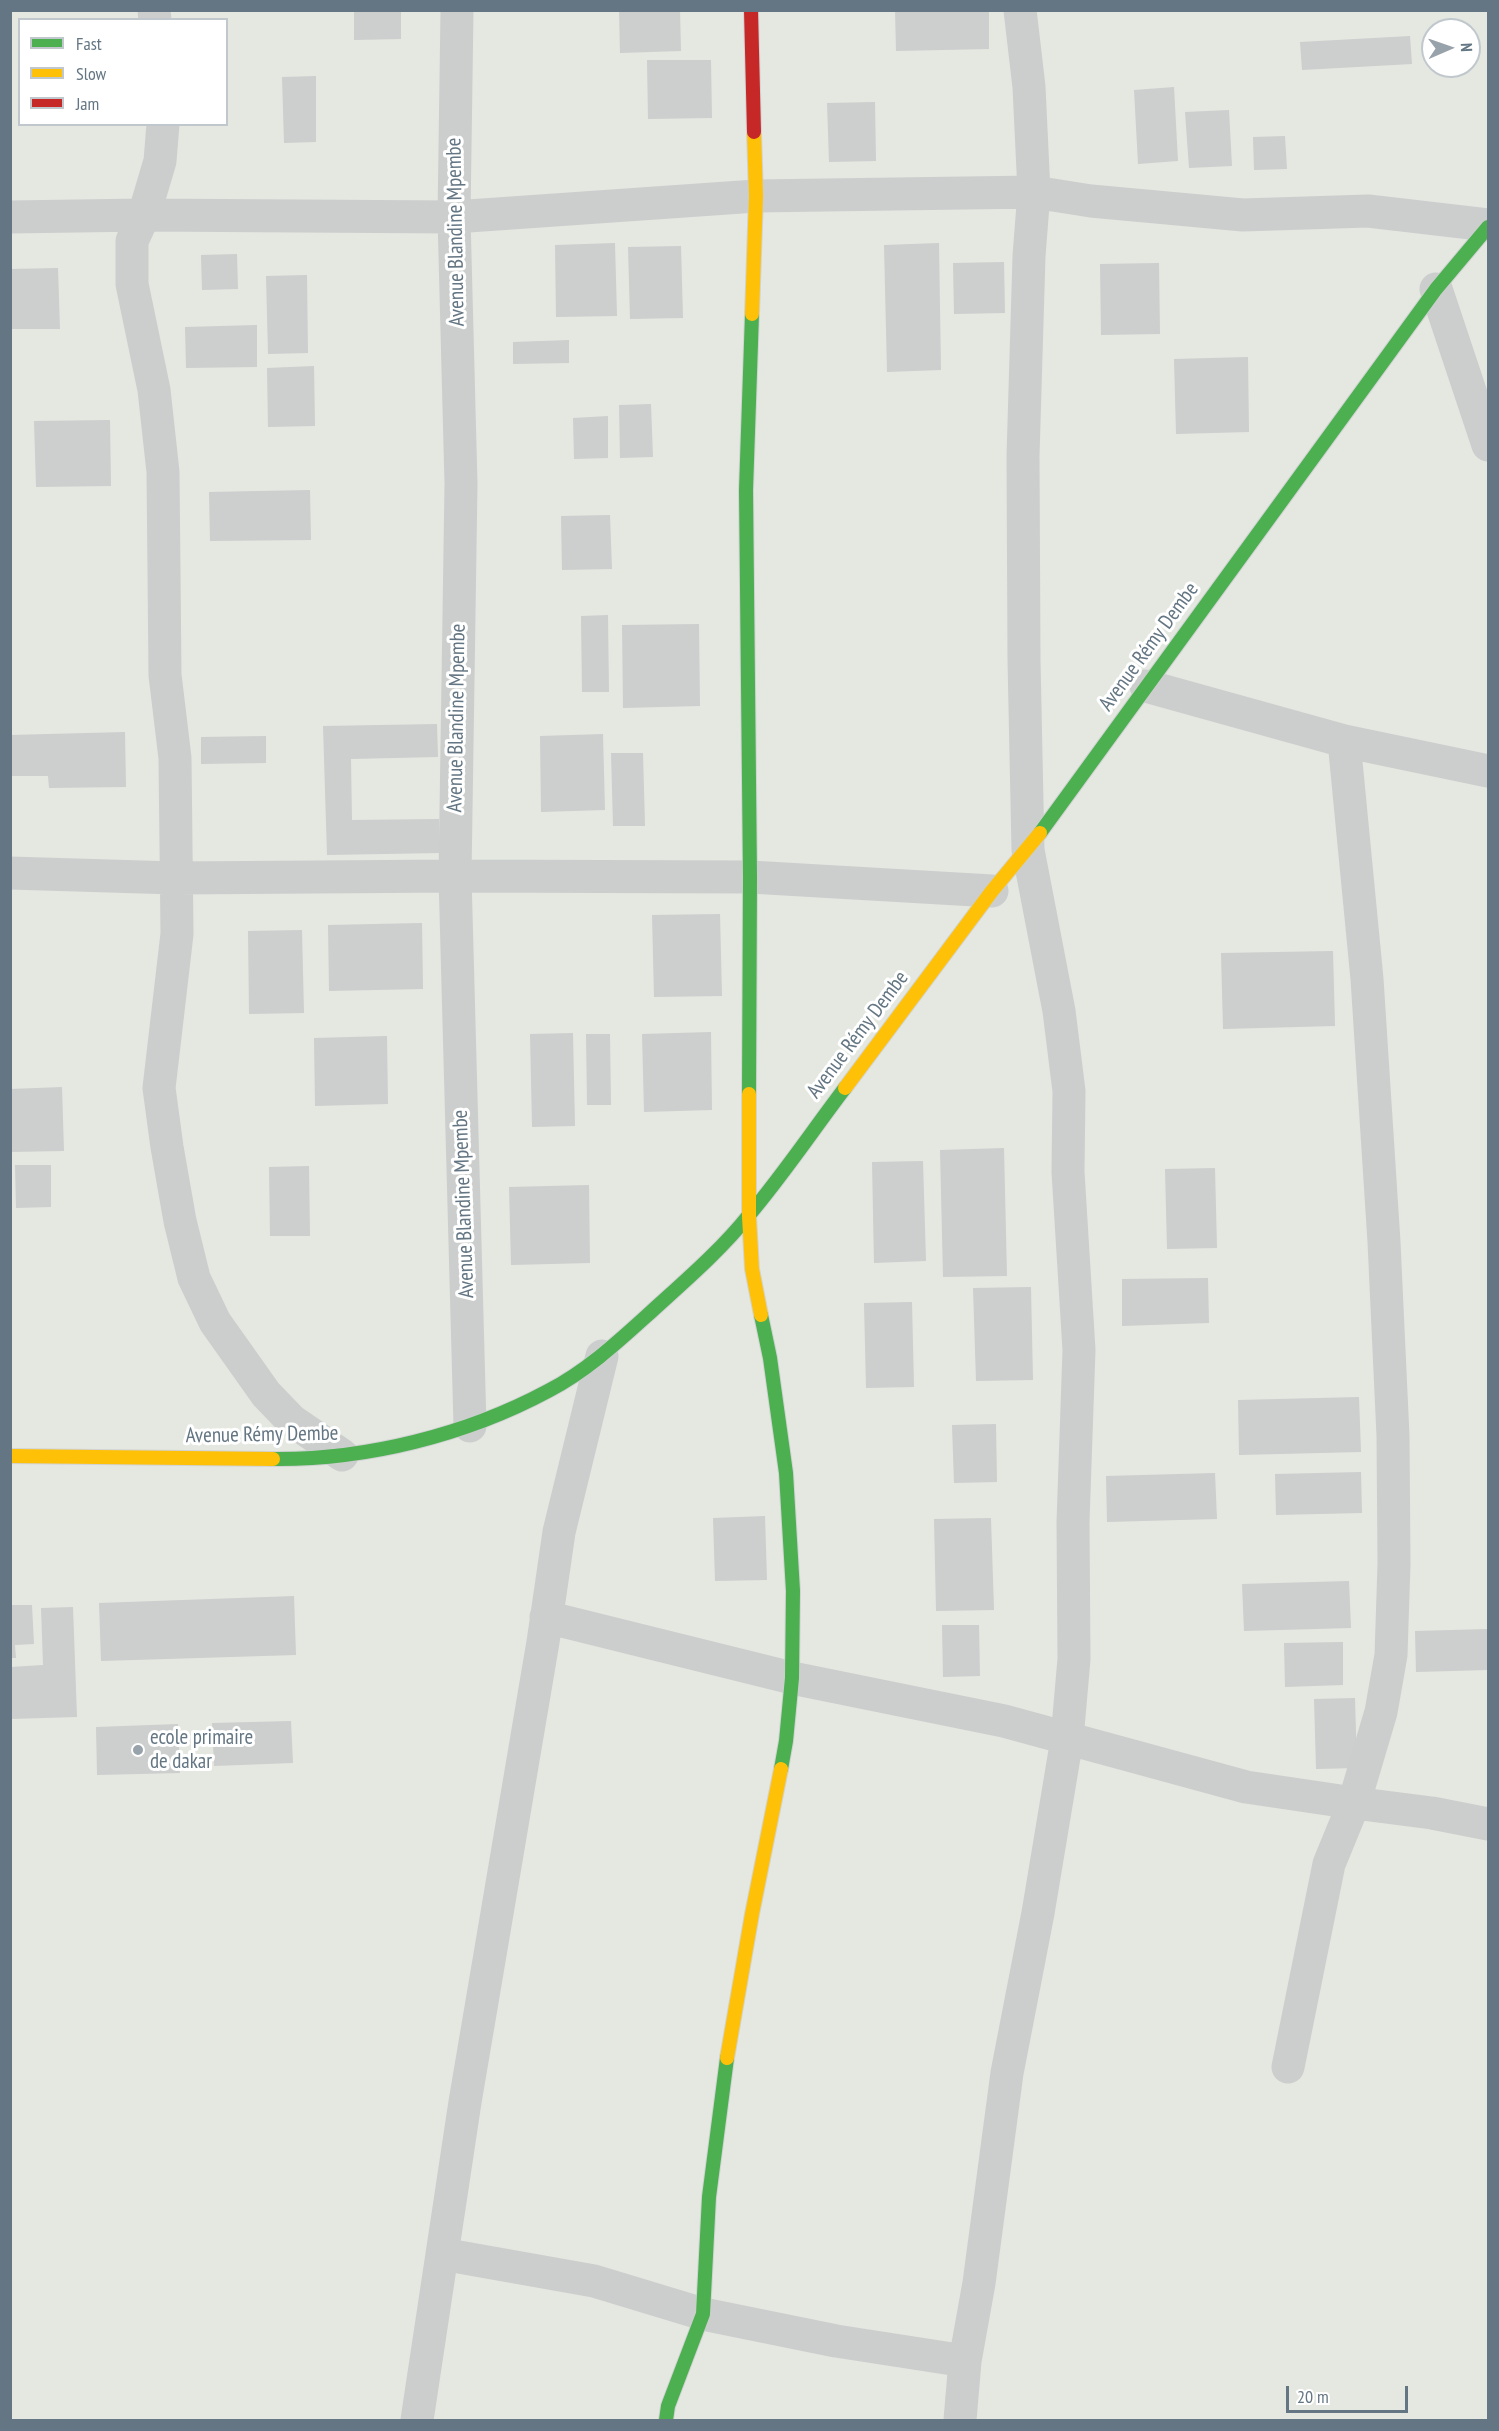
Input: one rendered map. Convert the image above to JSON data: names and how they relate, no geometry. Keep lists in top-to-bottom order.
{
  "streets": {
    "street": ["Avenue Blandine Mpembe", "Avenue Rémy Dembe"]
  },
  "crossings": [
    ["Avenue Blandine Mpembe", "Avenue Rémy Dembe"]
  ],
  "places": ["ecole primaire de dakar"],
  "legend": ["Fast", "Slow", "Jam"],
  "scale_bar": "20 m",
  "north": "right"
}
